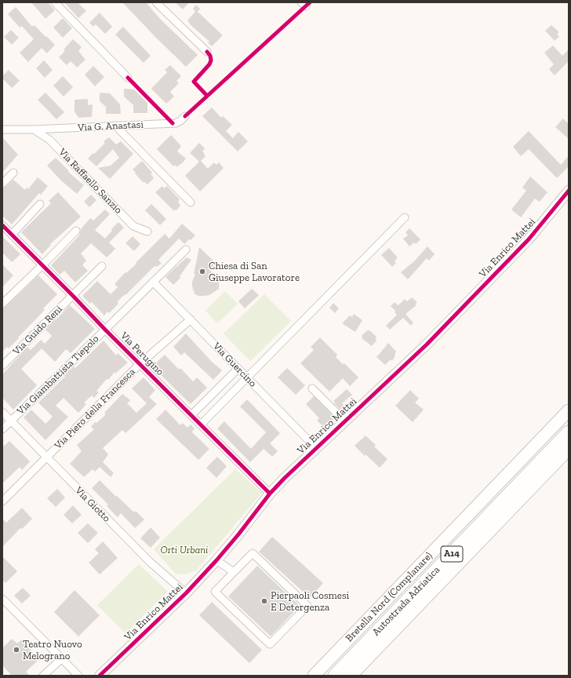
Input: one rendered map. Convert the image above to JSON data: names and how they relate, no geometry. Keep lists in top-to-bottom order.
{
  "streets": {
    "highway": ["A14", "Autostrada Adriatica"],
    "main road": ["Bretella Nord (Complanare)"],
    "street": [
      "Via G. Anastasi",
      "Via Raffaello Sanzio",
      "Via Enrico Mattei",
      "Via Guido Reni",
      "Via Perugino",
      "Via Guercino",
      "Via Giambattista Tiepolo",
      "Via Piero della Francesca",
      "Via Giotto"
    ]
  },
  "crossings": [
    ["Via G. Anastasi", "Via Raffaello Sanzio"],
    ["Via Enrico Mattei", "Via Perugino"],
    ["Via Enrico Mattei", "Via Guercino"],
    ["Via Enrico Mattei", "Via Giotto"],
    ["Via Guido Reni", "Via Perugino"],
    ["Via Perugino", "Via Giambattista Tiepolo"],
    ["Via Perugino", "Via Piero della Francesca"],
    ["Via Guercino", "Via Giambattista Tiepolo"],
    ["Via Guercino", "Via Piero della Francesca"],
    ["Via Giambattista Tiepolo", "Via Giotto"],
    ["Via Piero della Francesca", "Via Giotto"]
  ],
  "parks": ["Orti Urbani"],
  "places": ["Chiesa di San Giuseppe Lavoratore", "Pierpaoli Cosmesi E Detergenza", "Teatro Nuovo Melograno"]
}
